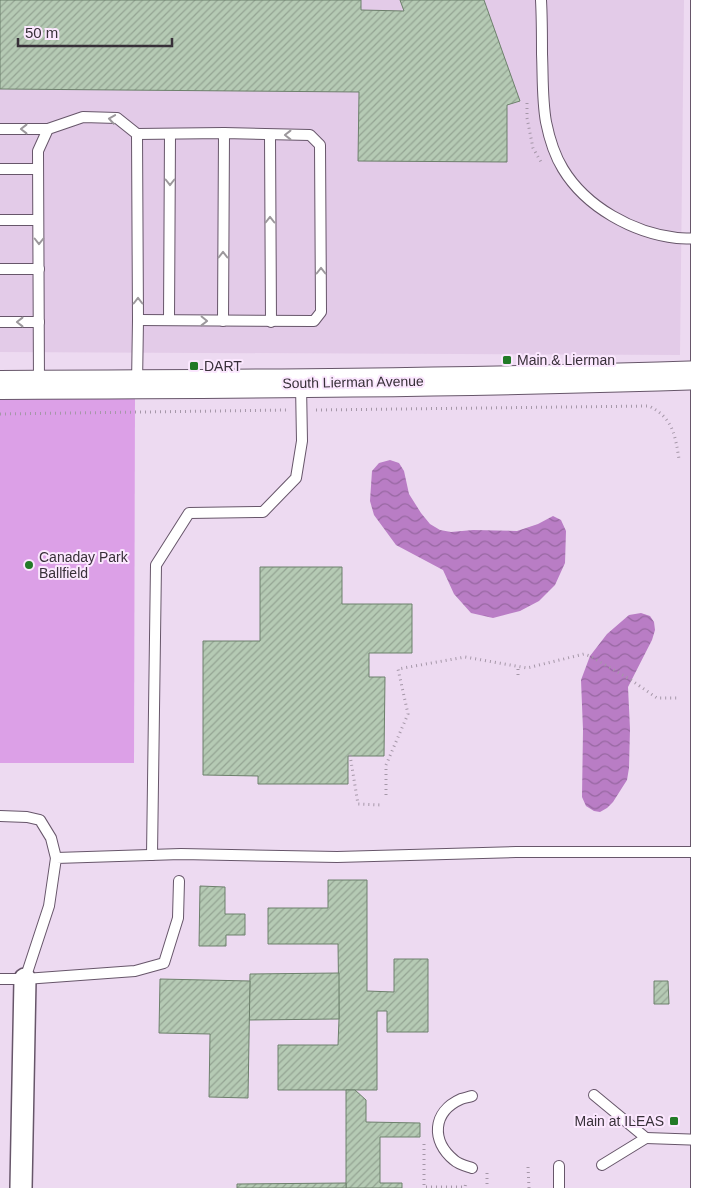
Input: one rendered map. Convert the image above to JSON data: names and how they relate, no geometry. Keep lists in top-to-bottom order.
{
  "streets": {
    "main road": ["South Lierman Avenue"]
  },
  "places": {
    "transit": ["Main & Lierman", "DART", "Main at ILEAS"],
    "other": ["Canaday Park Ballfield"]
  },
  "scale_bar": "50 m"
}
